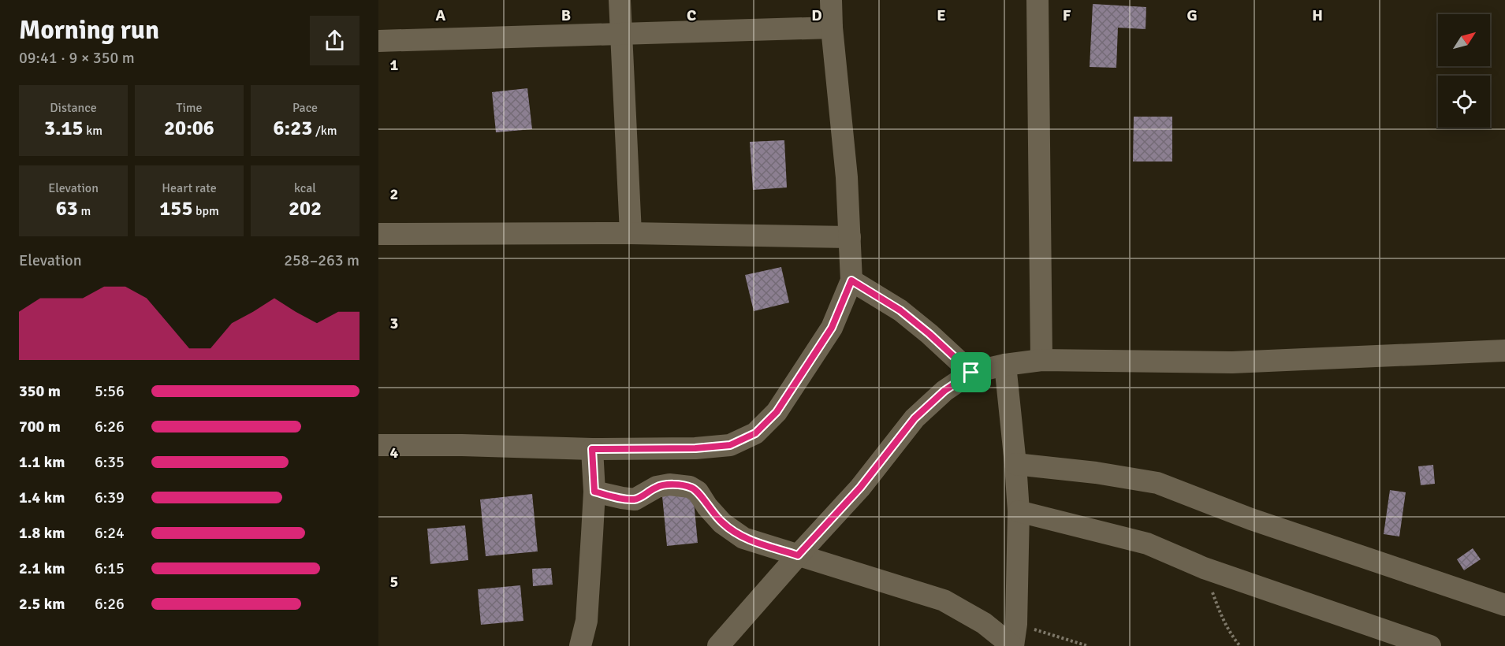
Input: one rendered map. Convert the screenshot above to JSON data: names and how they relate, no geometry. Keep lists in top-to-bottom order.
{
  "north": "top right",
  "page": {
    "heading": ["Morning run", "09:41 · 9 × 350 m"],
    "stats": [
      ["Distance", "3.15 km"],
      ["Time", "20:06"],
      ["Pace", "6:23 /km"],
      ["Elevation", "63 m"],
      ["Heart rate", "155 bpm"],
      ["kcal", "202"]
    ],
    "chart": ["Elevation", "258–263 m"],
    "list": [
      {
        "name": "350 m",
        "note": "5:56"
      },
      {
        "name": "700 m",
        "note": "6:26"
      },
      {
        "name": "1.1 km",
        "note": "6:35"
      },
      {
        "name": "1.4 km",
        "note": "6:39"
      },
      {
        "name": "1.8 km",
        "note": "6:24"
      },
      {
        "name": "2.1 km",
        "note": "6:15"
      },
      {
        "name": "2.5 km",
        "note": "6:26"
      }
    ]
  },
  "grid": {
    "columns": [
      "A",
      "B",
      "C",
      "D",
      "E",
      "F",
      "G",
      "H"
    ],
    "rows": [
      "1",
      "2",
      "3",
      "4",
      "5"
    ]
  }
}
